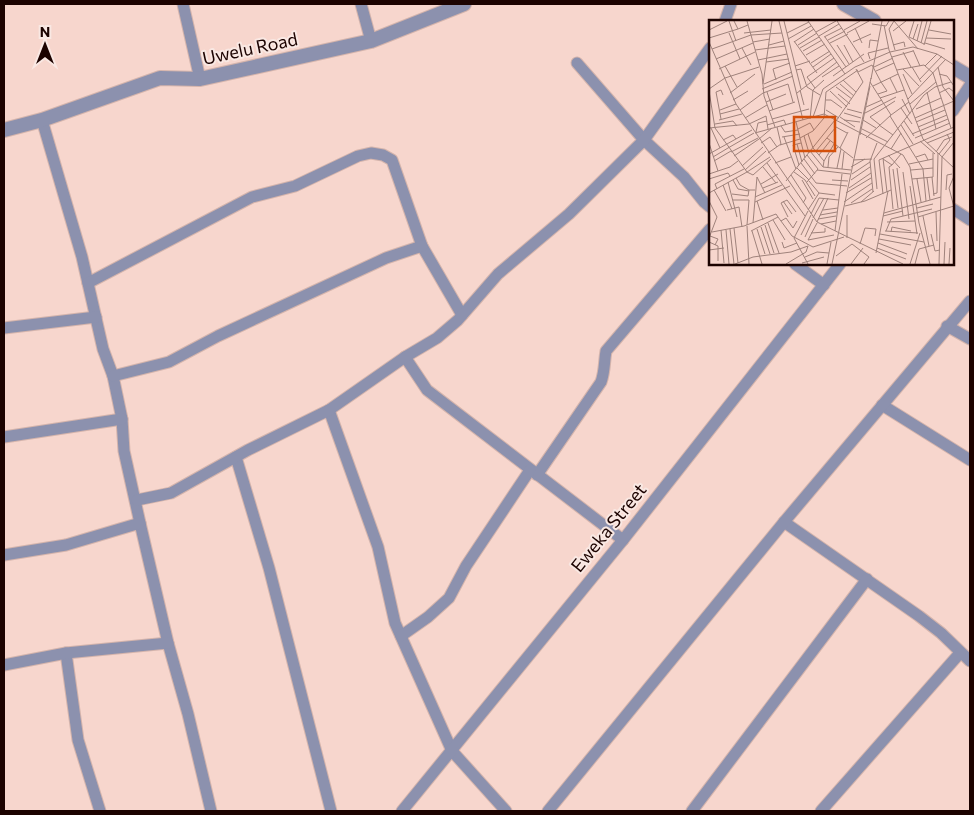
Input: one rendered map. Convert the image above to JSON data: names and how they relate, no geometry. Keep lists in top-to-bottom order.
{
  "streets": {
    "street": ["Uwelu Road", "Eweka Street"]
  },
  "north": "top"
}
